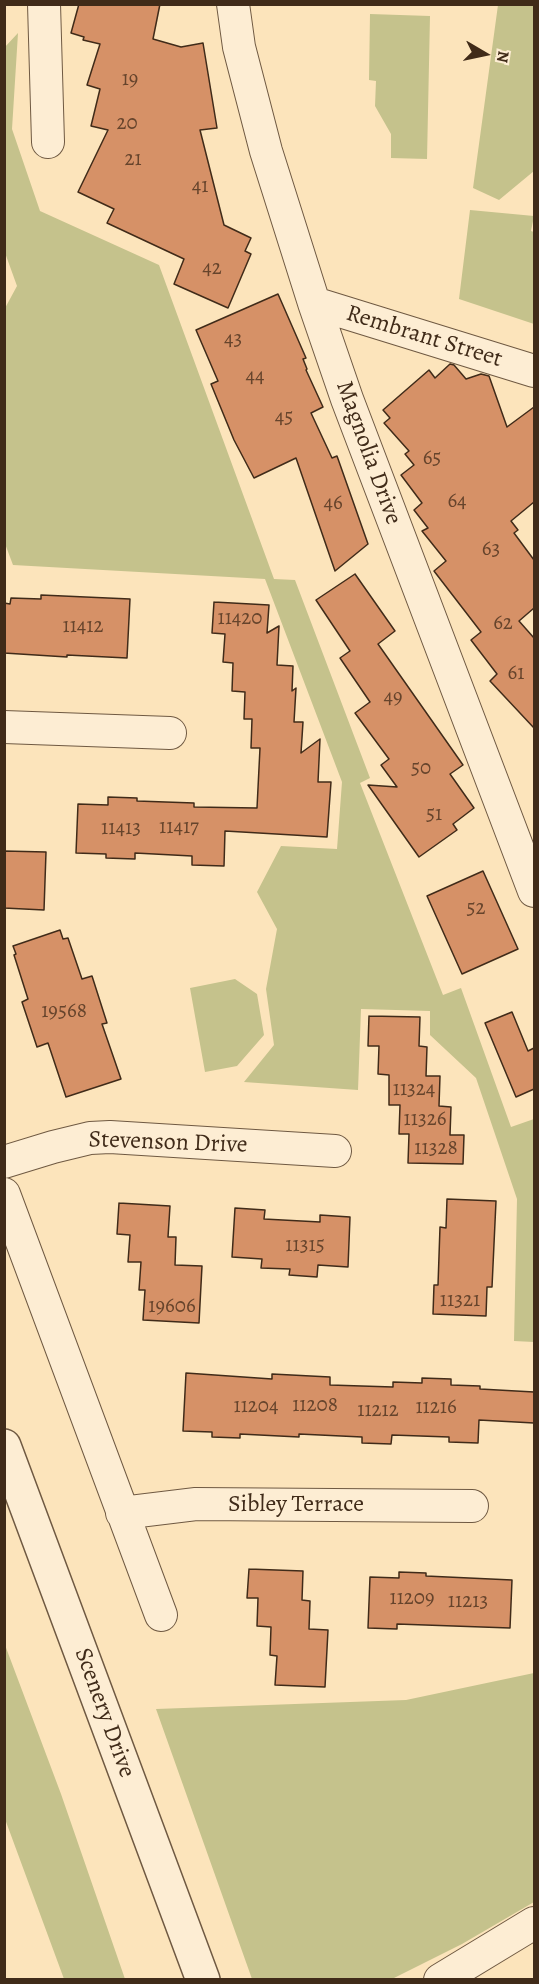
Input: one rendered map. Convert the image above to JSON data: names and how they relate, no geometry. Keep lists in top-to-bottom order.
{
  "streets": {
    "street": [
      "Rembrant Street",
      "Magnolia Drive",
      "Stevenson Drive",
      "Sibley Terrace",
      "Scenery Drive"
    ]
  },
  "crossings": [
    ["Rembrant Street", "Magnolia Drive"]
  ],
  "house_numbers": [
    "19",
    "20",
    "21",
    "41",
    "42",
    "43",
    "44",
    "45",
    "65",
    "64",
    "46",
    "63",
    "11420",
    "62",
    "11412",
    "61",
    "49",
    "50",
    "51",
    "11417",
    "11413",
    "52",
    "19568",
    "11324",
    "11326",
    "11328",
    "11315",
    "11321",
    "19606",
    "11208",
    "11204",
    "11216",
    "11212",
    "11209",
    "11213"
  ],
  "north": "right"
}
